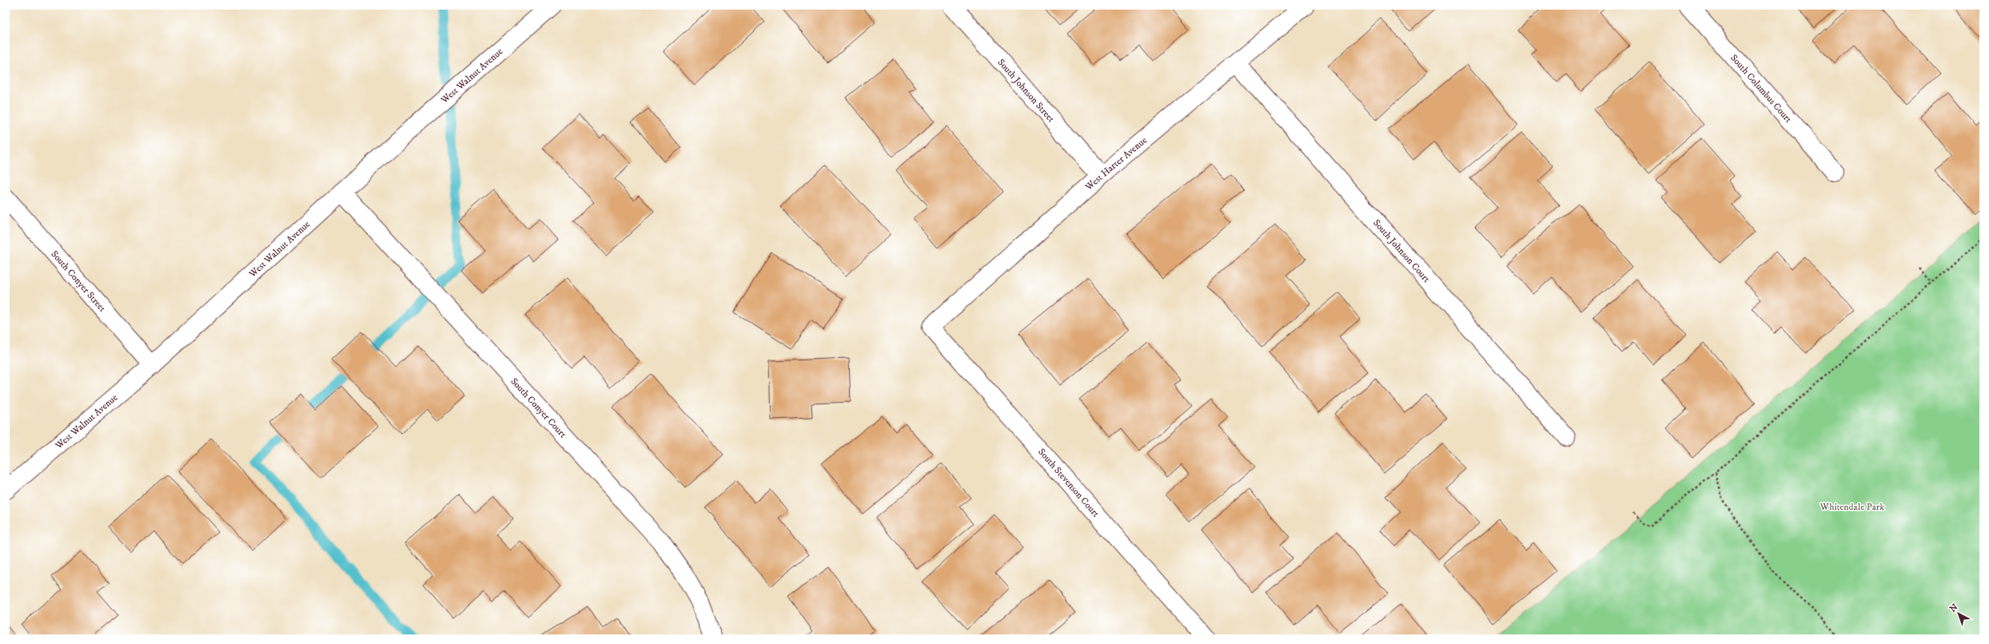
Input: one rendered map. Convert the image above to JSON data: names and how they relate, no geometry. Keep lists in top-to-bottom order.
{
  "streets": {
    "street": [
      "West Walnut Avenue",
      "South Columbus Court",
      "South Johnson Street",
      "West Harter Avenue",
      "South Johnson Court",
      "South Conyer Street",
      "South Conyer Court",
      "South Stevenson Court"
    ]
  },
  "crossings": [
    ["West Walnut Avenue", "South Conyer Street"],
    ["West Walnut Avenue", "South Conyer Court"],
    ["South Johnson Street", "West Harter Avenue"],
    ["West Harter Avenue", "South Johnson Court"],
    ["West Harter Avenue", "South Stevenson Court"]
  ],
  "parks": ["Whitendale Park"],
  "north": "top left"
}
